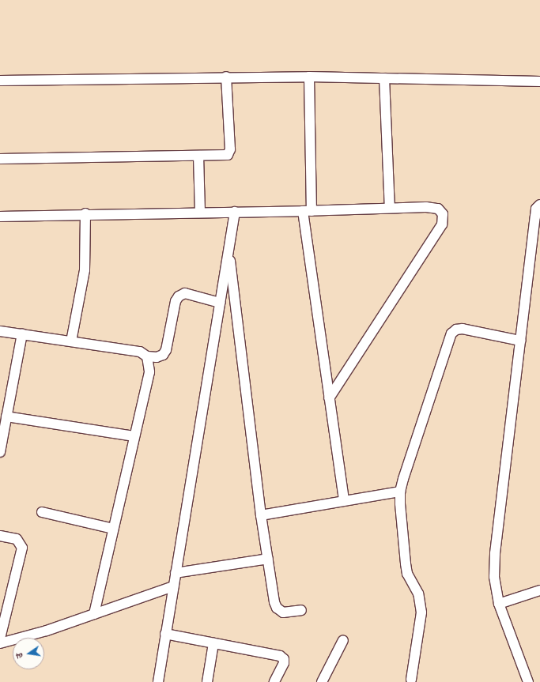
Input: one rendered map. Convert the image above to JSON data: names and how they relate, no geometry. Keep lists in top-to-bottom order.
{
  "north": "left"
}
